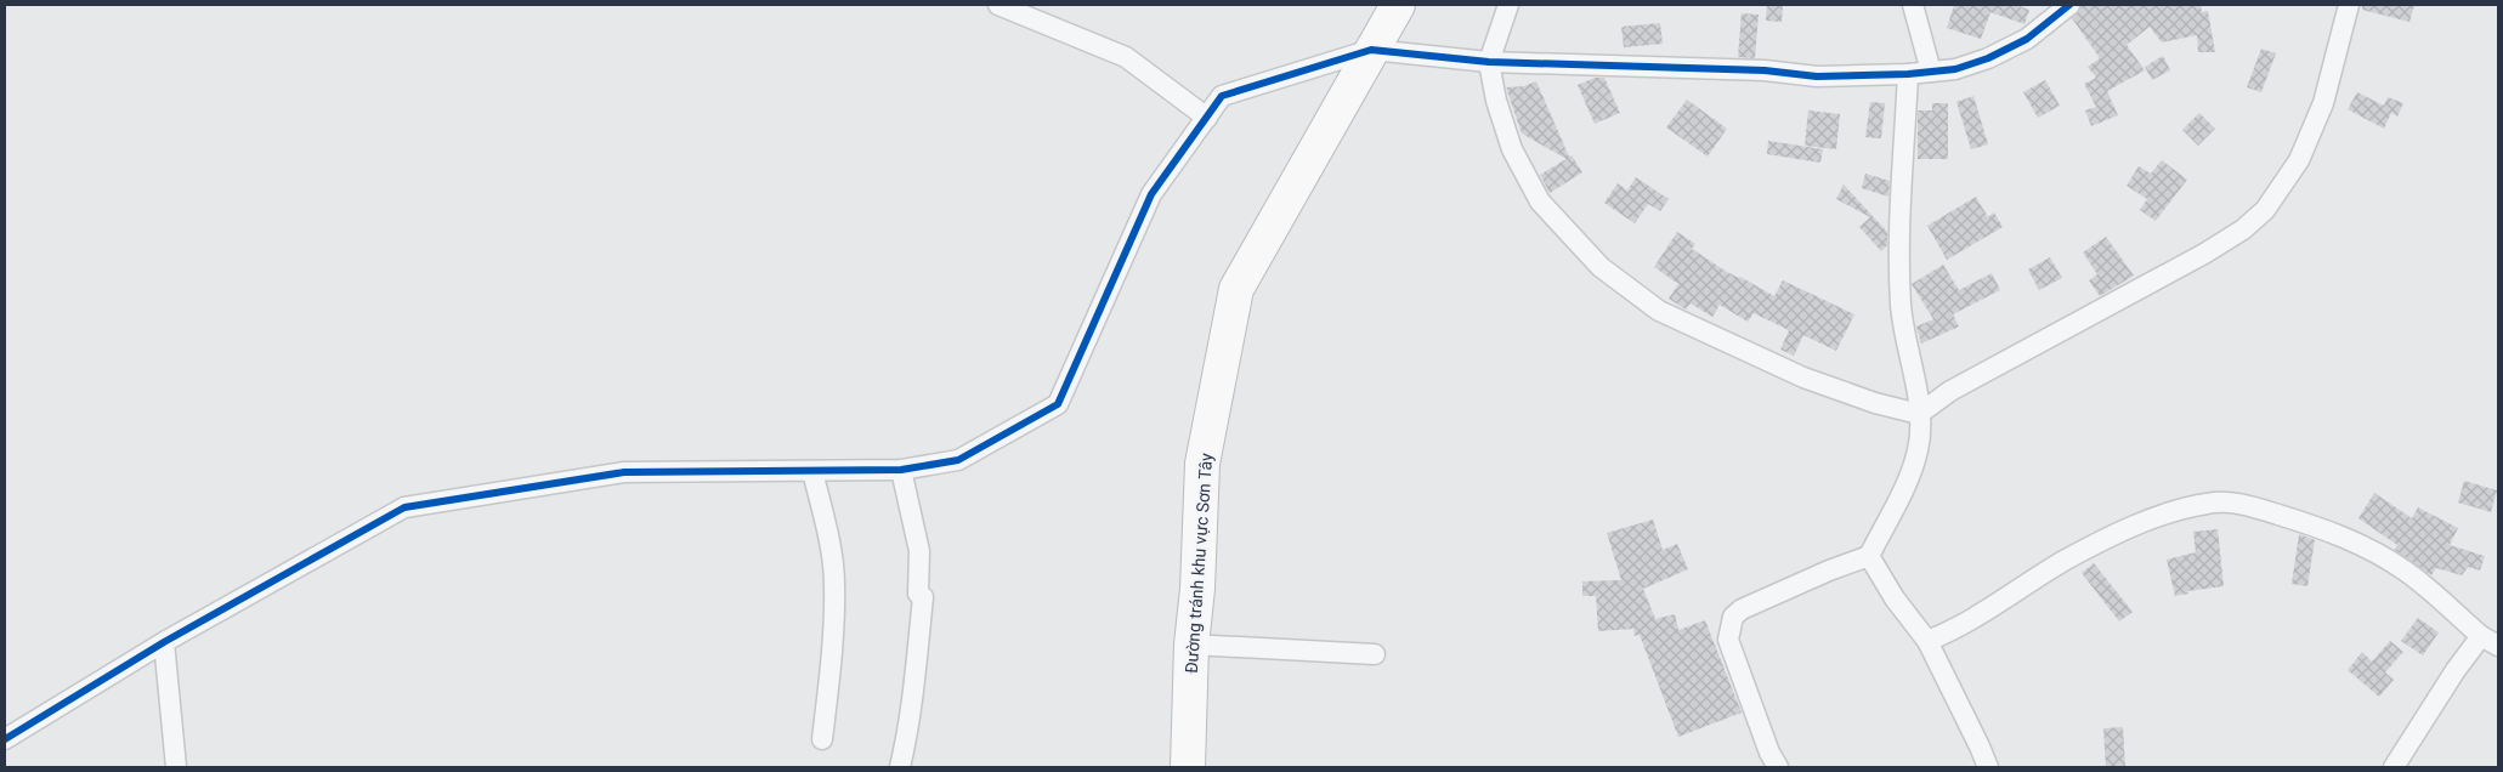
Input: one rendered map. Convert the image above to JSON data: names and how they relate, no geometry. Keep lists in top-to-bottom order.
{
  "streets": {
    "highway": ["Đường tránh khu vực Sơn Tây"]
  }
}
